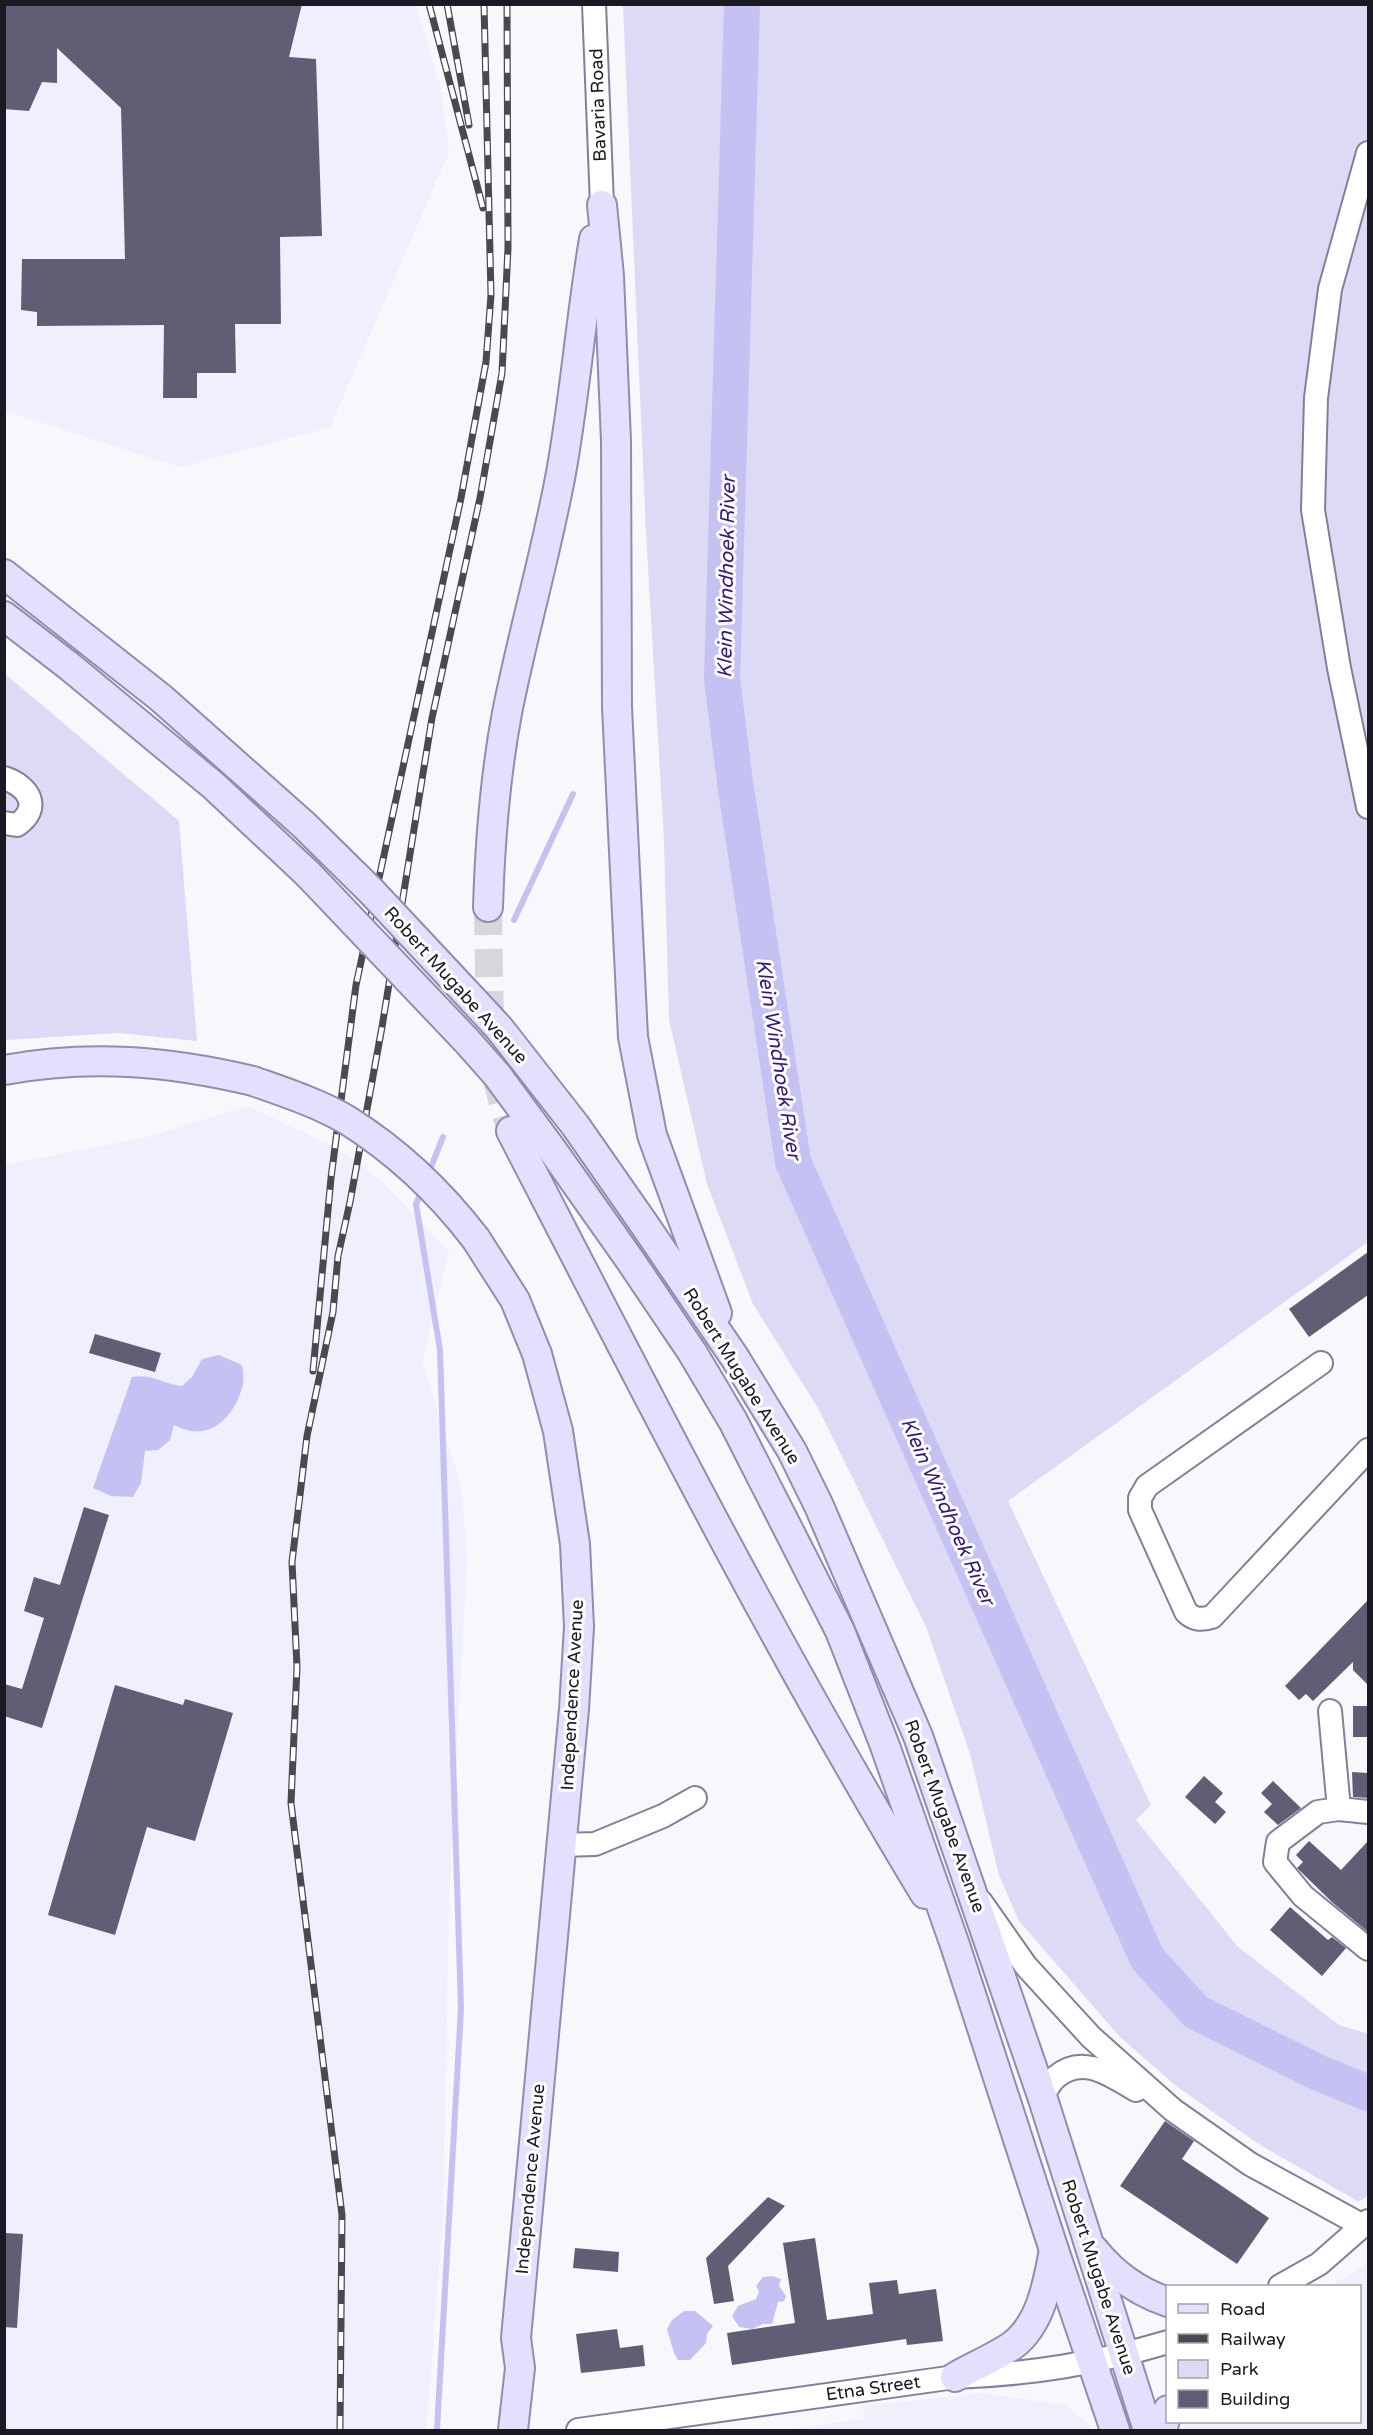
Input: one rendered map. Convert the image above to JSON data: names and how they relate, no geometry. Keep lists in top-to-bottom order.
{
  "streets": {
    "main road": ["Robert Mugabe Avenue", "Independence Avenue"],
    "street": ["Bavaria Road", "Etna Street"]
  },
  "crossings": [
    ["Robert Mugabe Avenue", "Etna Street"]
  ],
  "water": ["Klein Windhoek River"],
  "legend": [
    "Road",
    "Railway",
    "Park",
    "Building"
  ]
}
